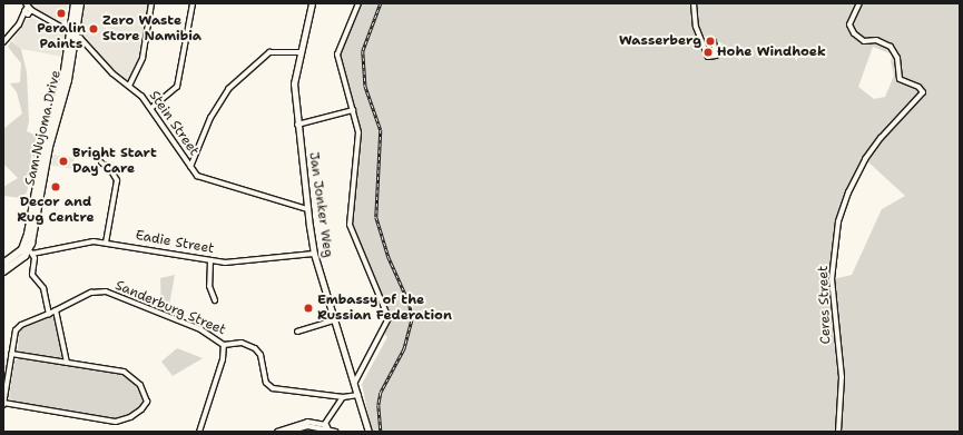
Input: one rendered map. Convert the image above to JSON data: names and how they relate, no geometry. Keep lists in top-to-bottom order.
{
  "streets": {
    "highway": ["Sam Nujoma Drive"],
    "main road": ["Jan Jonker Weg"],
    "street": [
      "Stein Street",
      "Eadie Street",
      "Ceres Street",
      "Sanderburg Street"
    ]
  },
  "crossings": [
    ["Stein Street", "Sam Nujoma Drive"],
    ["Stein Street", "Jan Jonker Weg"],
    ["Sam Nujoma Drive", "Eadie Street"],
    ["Jan Jonker Weg", "Eadie Street"],
    ["Jan Jonker Weg", "Sanderburg Street"]
  ],
  "places": [
    "Peralin Paints",
    "Zero Waste Store Namibia",
    "Wasserberg",
    "Hohe Windhoek",
    "Bright Start Day Care",
    "Decor and Rug Centre",
    "Embassy of the Russian Federation"
  ]
}
